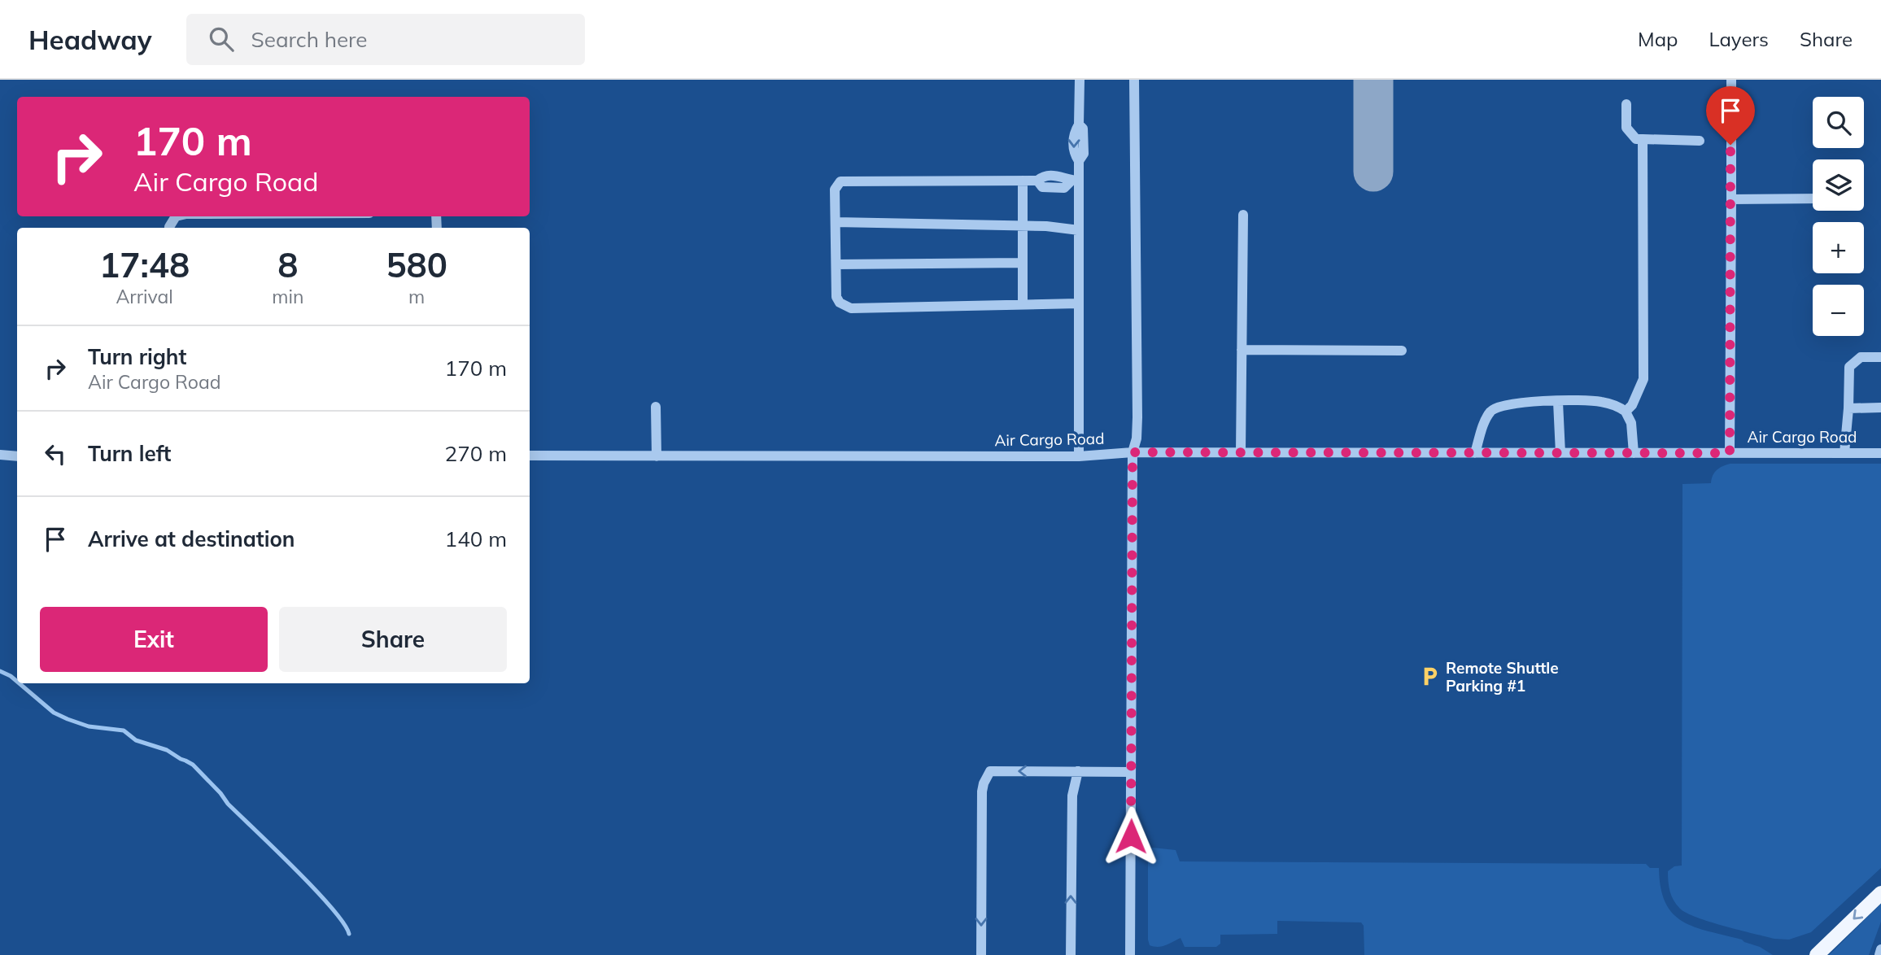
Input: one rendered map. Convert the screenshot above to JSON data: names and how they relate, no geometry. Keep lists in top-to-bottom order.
{
  "streets": {
    "street": ["Air Cargo Road"]
  },
  "places": {
    "parking": ["Remote Shuttle Parking #1"]
  },
  "page": {
    "header": "Headway",
    "search": "Search here",
    "nav": ["Map", "Layers", "Share"],
    "map_buttons": ["+", "−"],
    "turn": ["170 m", "Air Cargo Road"],
    "eta": [
      "17:48",
      "Arrival",
      "8",
      "min",
      "580",
      "m"
    ],
    "list": [
      {
        "name": "Turn right",
        "note": "Air Cargo Road",
        "value": "170 m"
      },
      {
        "name": "Turn left",
        "value": "270 m"
      },
      {
        "name": "Arrive at destination",
        "value": "140 m"
      }
    ],
    "buttons": ["Exit", "Share"]
  }
}
